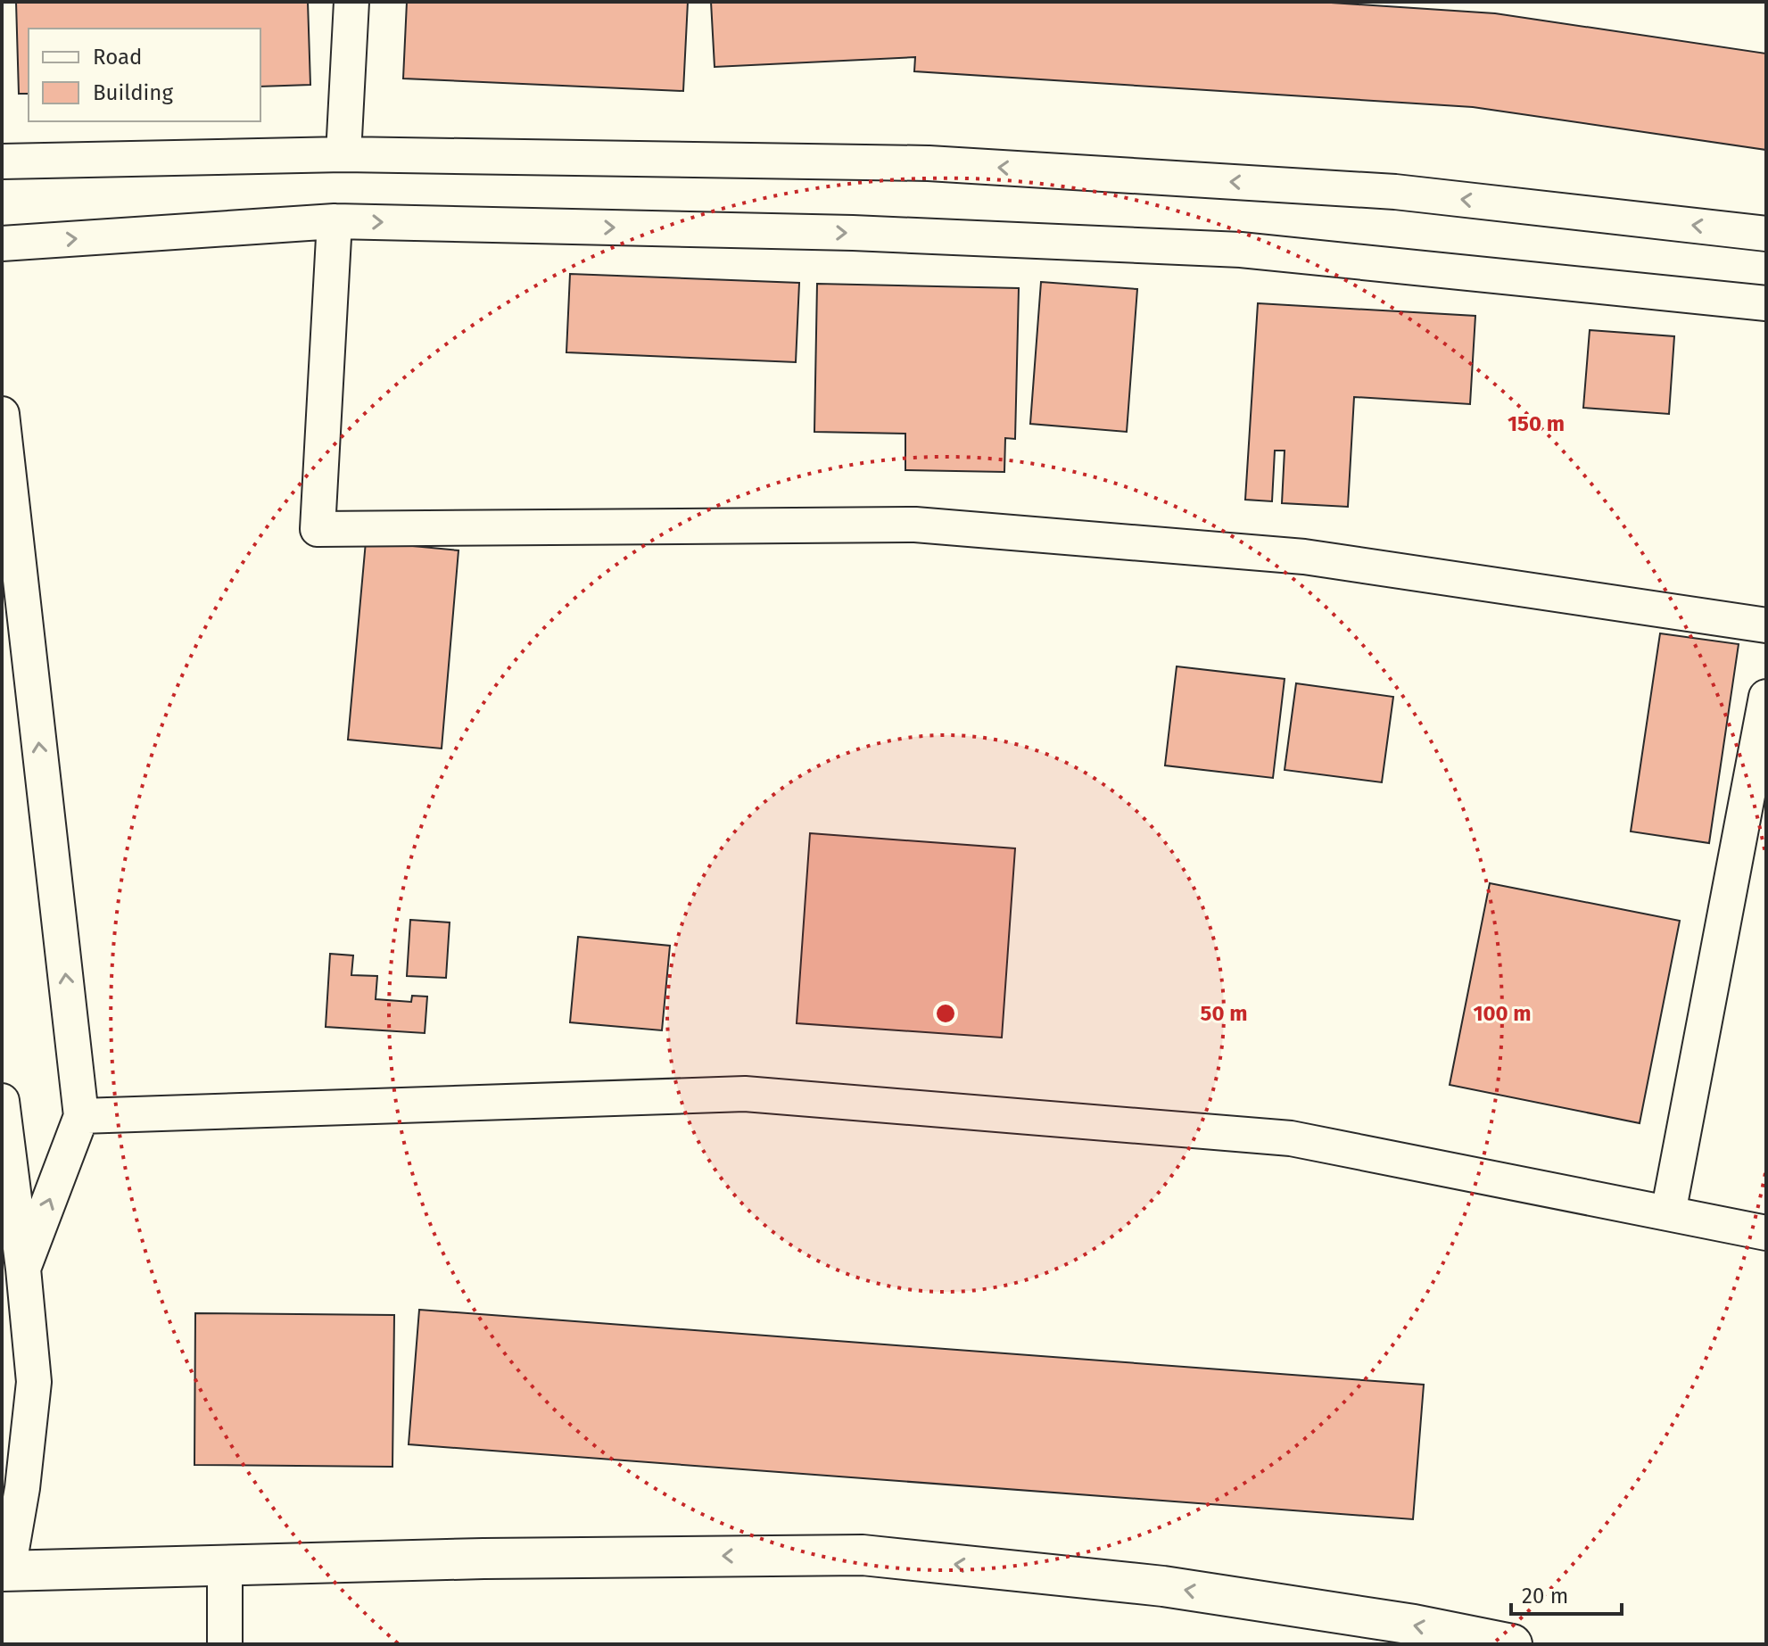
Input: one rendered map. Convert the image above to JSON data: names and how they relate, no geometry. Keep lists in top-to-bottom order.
{
  "legend": ["Road", "Building"],
  "scale_bar": "20 m",
  "rings": ["150 m", "50 m", "100 m"]
}
